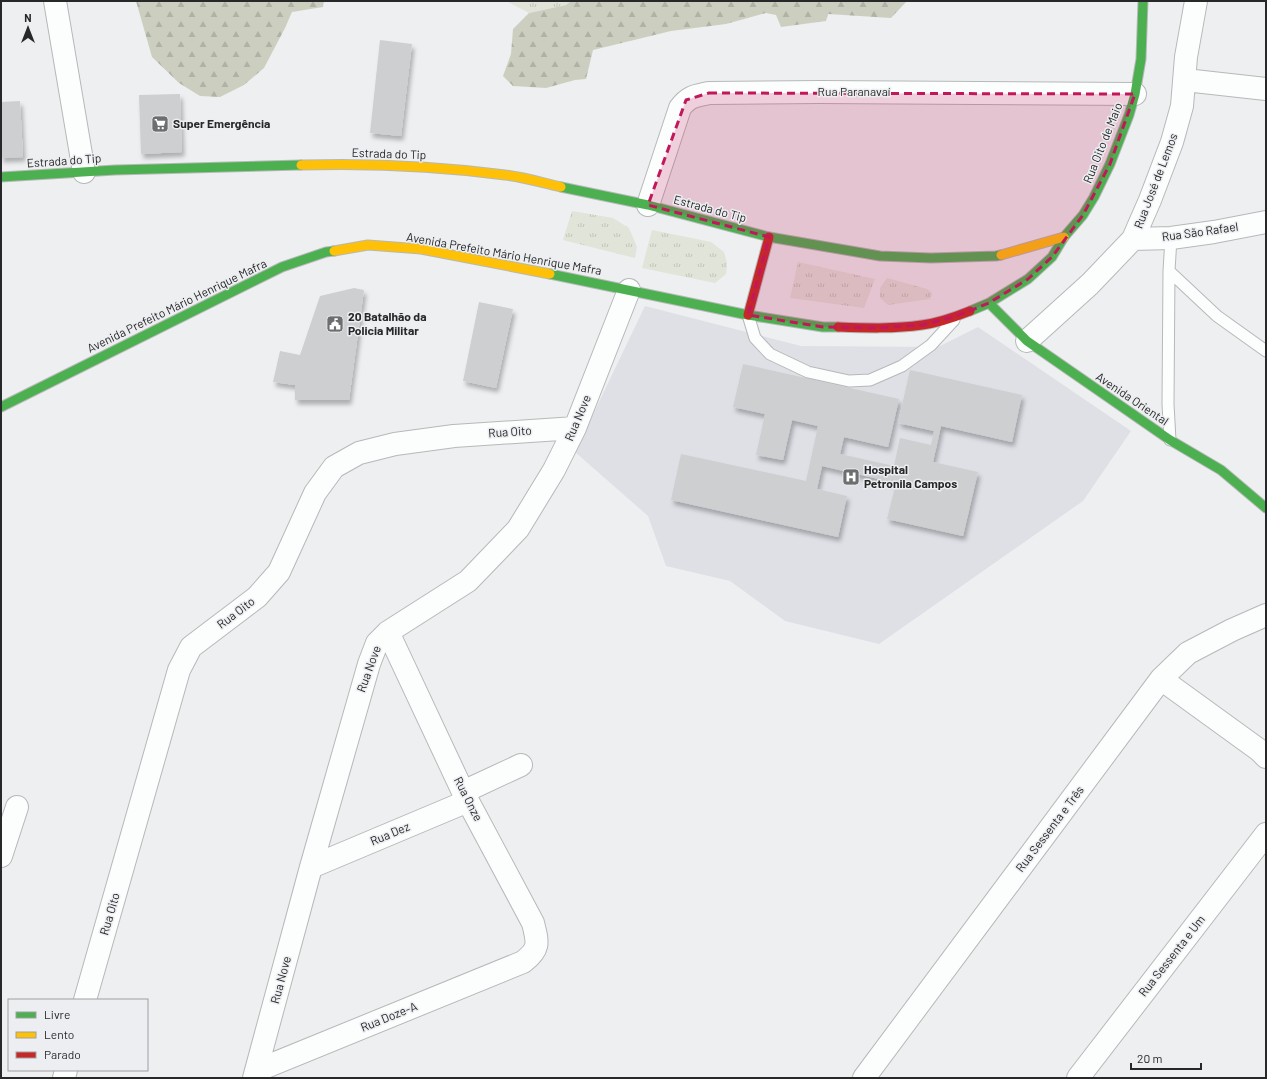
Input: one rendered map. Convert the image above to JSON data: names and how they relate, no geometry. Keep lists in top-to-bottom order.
{
  "streets": {
    "street": [
      "Rua Paranavaí",
      "Rua Oito de Maio",
      "Estrada do Tip",
      "Rua José de Lemos",
      "Rua São Rafael",
      "Avenida Prefeito Mário Henrique Mafra",
      "Avenida Oriental",
      "Rua Nove",
      "Rua Oito",
      "Rua Onze",
      "Rua Sessenta e Três",
      "Rua Dez",
      "Rua Sessenta e Um",
      "Rua Doze-A"
    ]
  },
  "crossings": [
    ["Rua Paranavaí", "Rua Oito de Maio"],
    ["Rua Paranavaí", "Estrada do Tip"],
    ["Rua Oito de Maio", "Estrada do Tip"],
    ["Rua Oito de Maio", "Avenida Prefeito Mário Henrique Mafra"],
    ["Rua Oito de Maio", "Avenida Oriental"],
    ["Rua José de Lemos", "Rua São Rafael"],
    ["Rua José de Lemos", "Avenida Oriental"],
    ["Avenida Prefeito Mário Henrique Mafra", "Rua Nove"],
    ["Rua Nove", "Rua Oito"],
    ["Rua Nove", "Rua Onze"],
    ["Rua Nove", "Rua Dez"],
    ["Rua Nove", "Rua Doze-A"],
    ["Rua Onze", "Rua Dez"],
    ["Rua Onze", "Rua Doze-A"]
  ],
  "places": {
    "supermarket": ["Super Emergência"],
    "public building": ["20 Batalhão da Policia Militar"],
    "hospital": ["Hospital Petronila Campos"]
  },
  "legend": ["Livre", "Lento", "Parado"],
  "scale_bar": "20 m",
  "north": "top"
}
